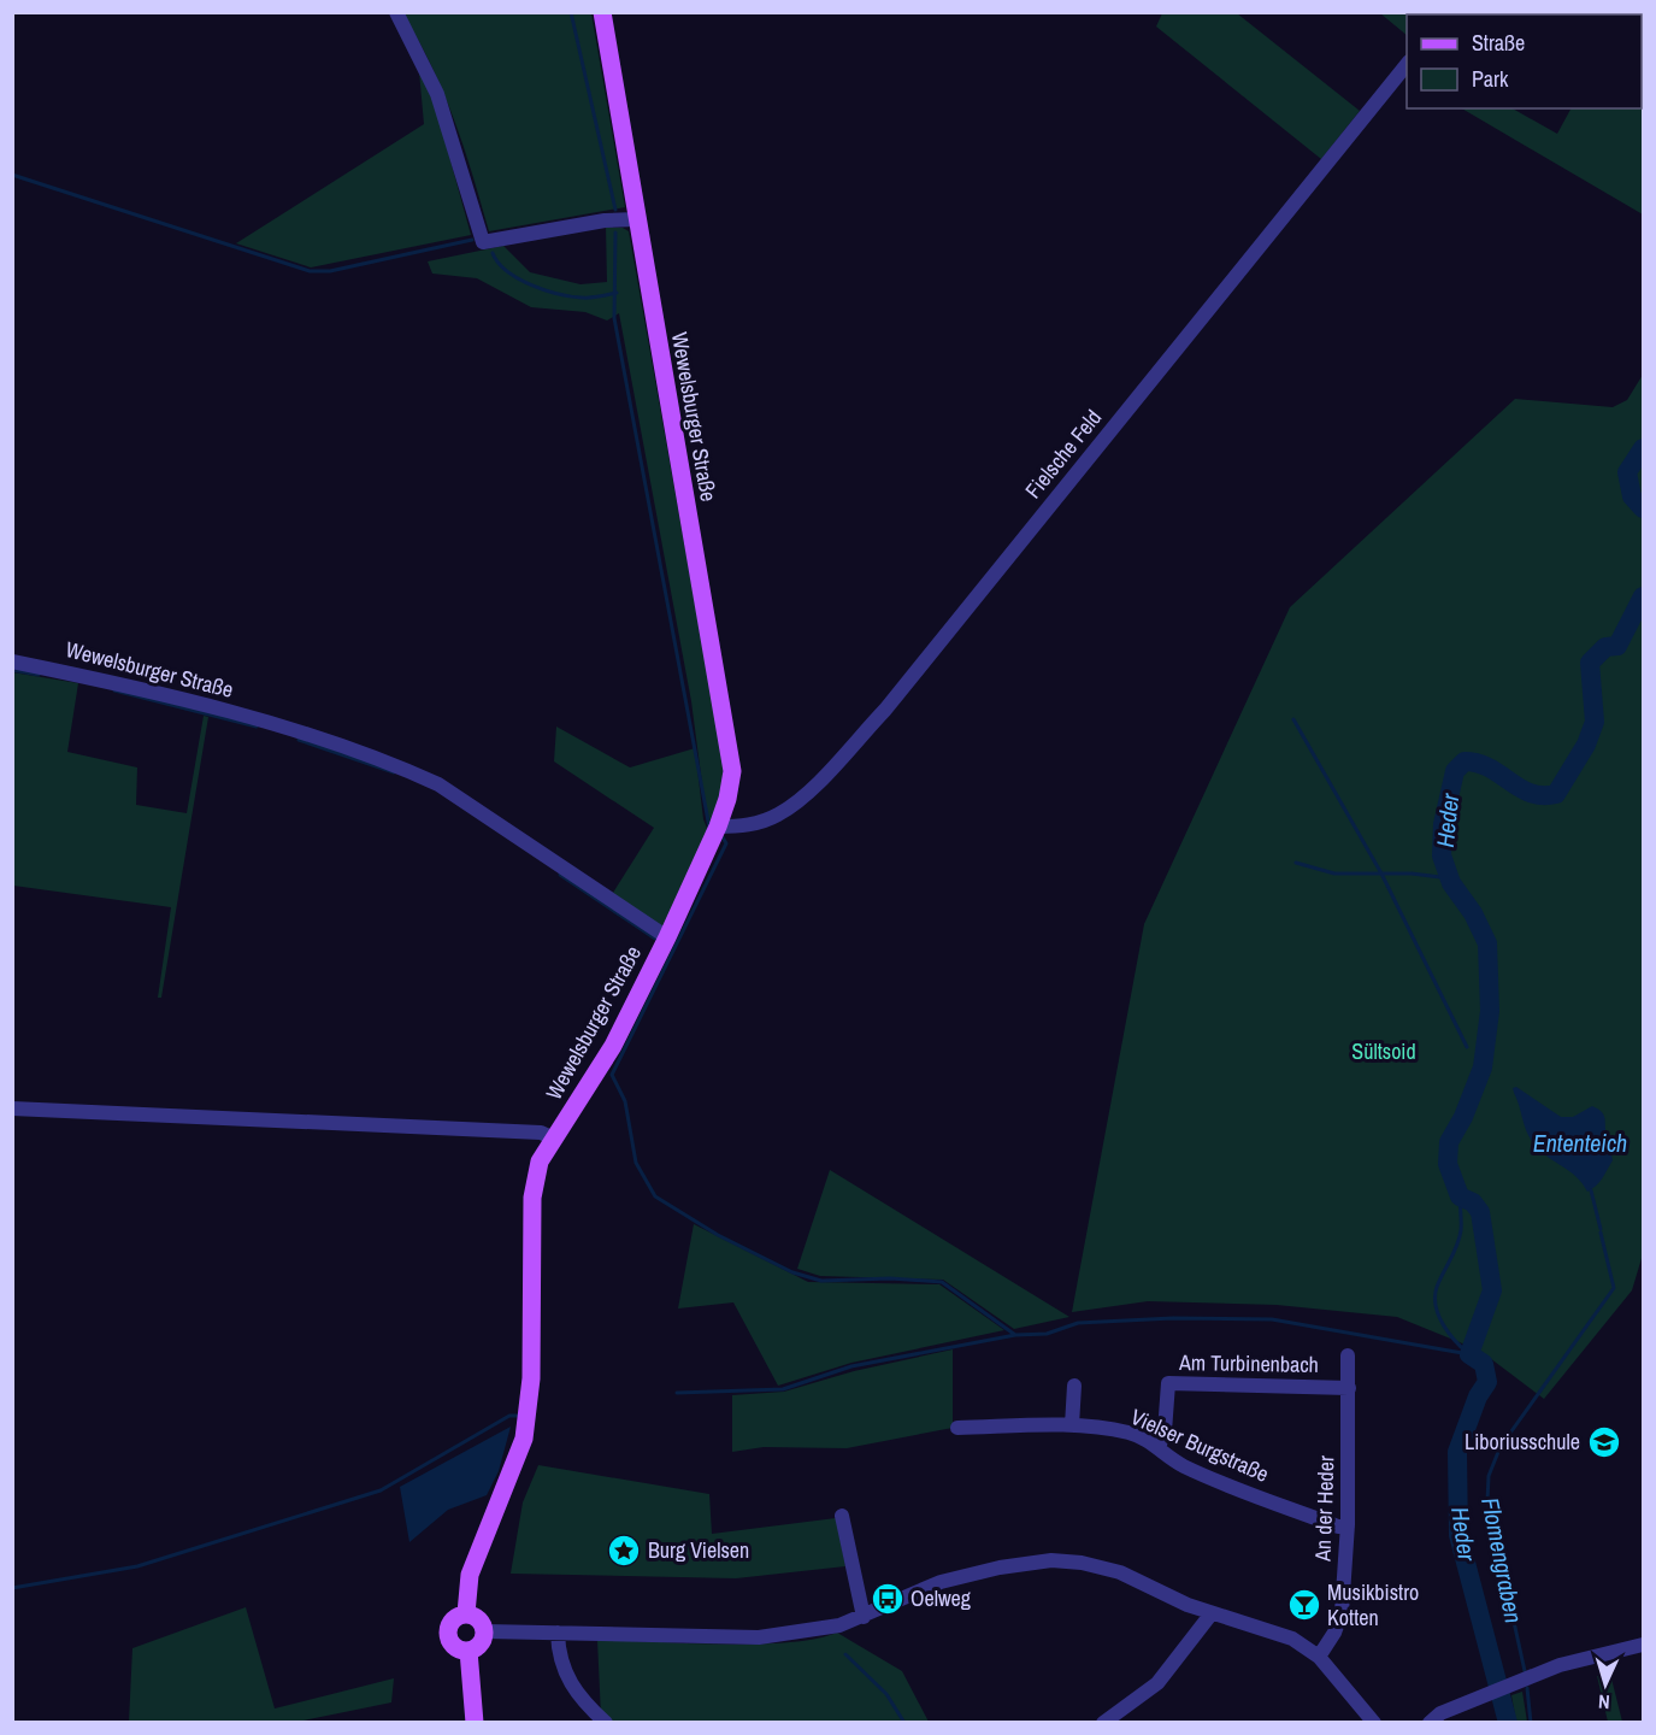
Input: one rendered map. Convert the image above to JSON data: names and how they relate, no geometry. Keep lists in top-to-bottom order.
{
  "streets": {
    "main road": ["Wewelsburger Straße"],
    "street": [
      "Fielsche Feld",
      "Am Turbinenbach",
      "Vielser Burgstraße",
      "An der Heder"
    ]
  },
  "crossings": [
    ["Wewelsburger Straße", "Fielsche Feld"],
    ["Am Turbinenbach", "Vielser Burgstraße"],
    ["Am Turbinenbach", "An der Heder"],
    ["Vielser Burgstraße", "An der Heder"]
  ],
  "water": ["Heder", "Ententeich", "Flomengraben"],
  "parks": ["Sültsoid"],
  "places": {
    "school or university": ["Liboriusschule"],
    "place": ["Burg Vielsen"],
    "bus stop": ["Oelweg"],
    "bar": ["Musikbistro Kotten"]
  },
  "legend": ["Straße", "Park"],
  "north": "bottom"
}
